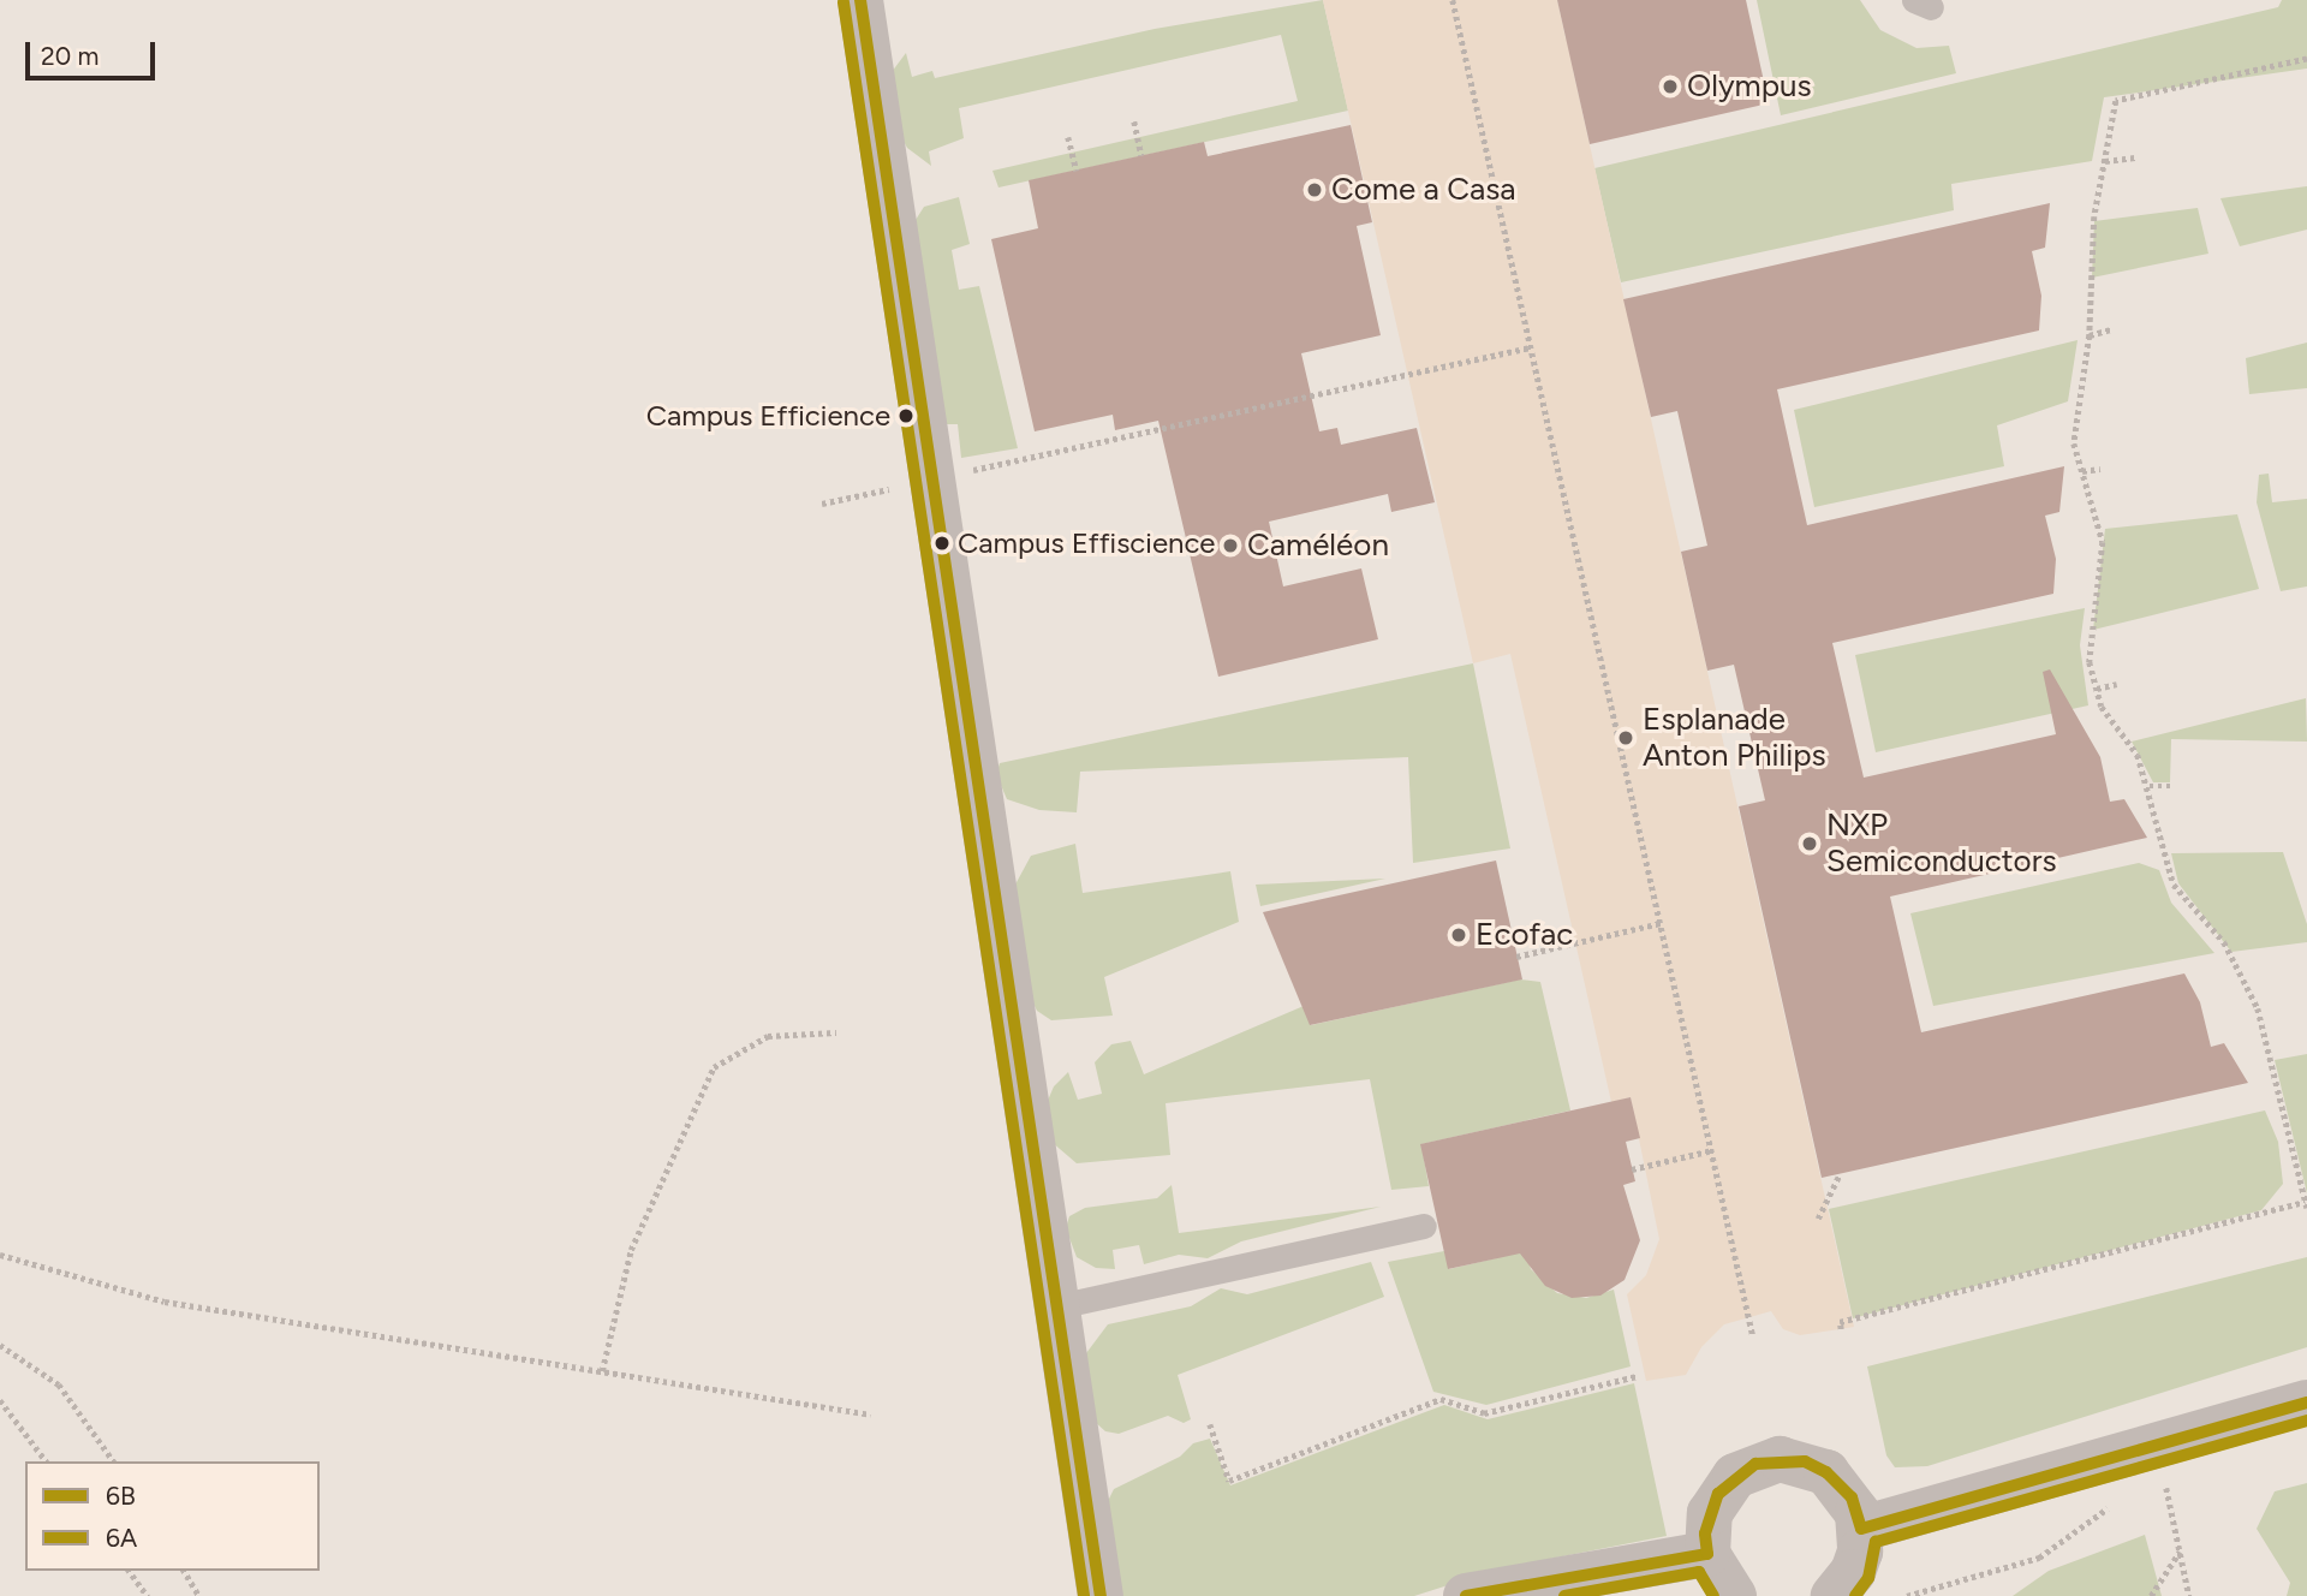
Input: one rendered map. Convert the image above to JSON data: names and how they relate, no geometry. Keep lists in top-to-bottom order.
{
  "places": [
    "Olympus",
    "Come a Casa",
    "Campus Efficience",
    "Campus Effiscience",
    "Caméléon",
    "Esplanade Anton Philips",
    "NXP Semiconductors",
    "Ecofac"
  ],
  "lines": ["transit line 6B", "transit line 6A"],
  "legend": ["6B", "6A"],
  "scale_bar": "20 m"
}
